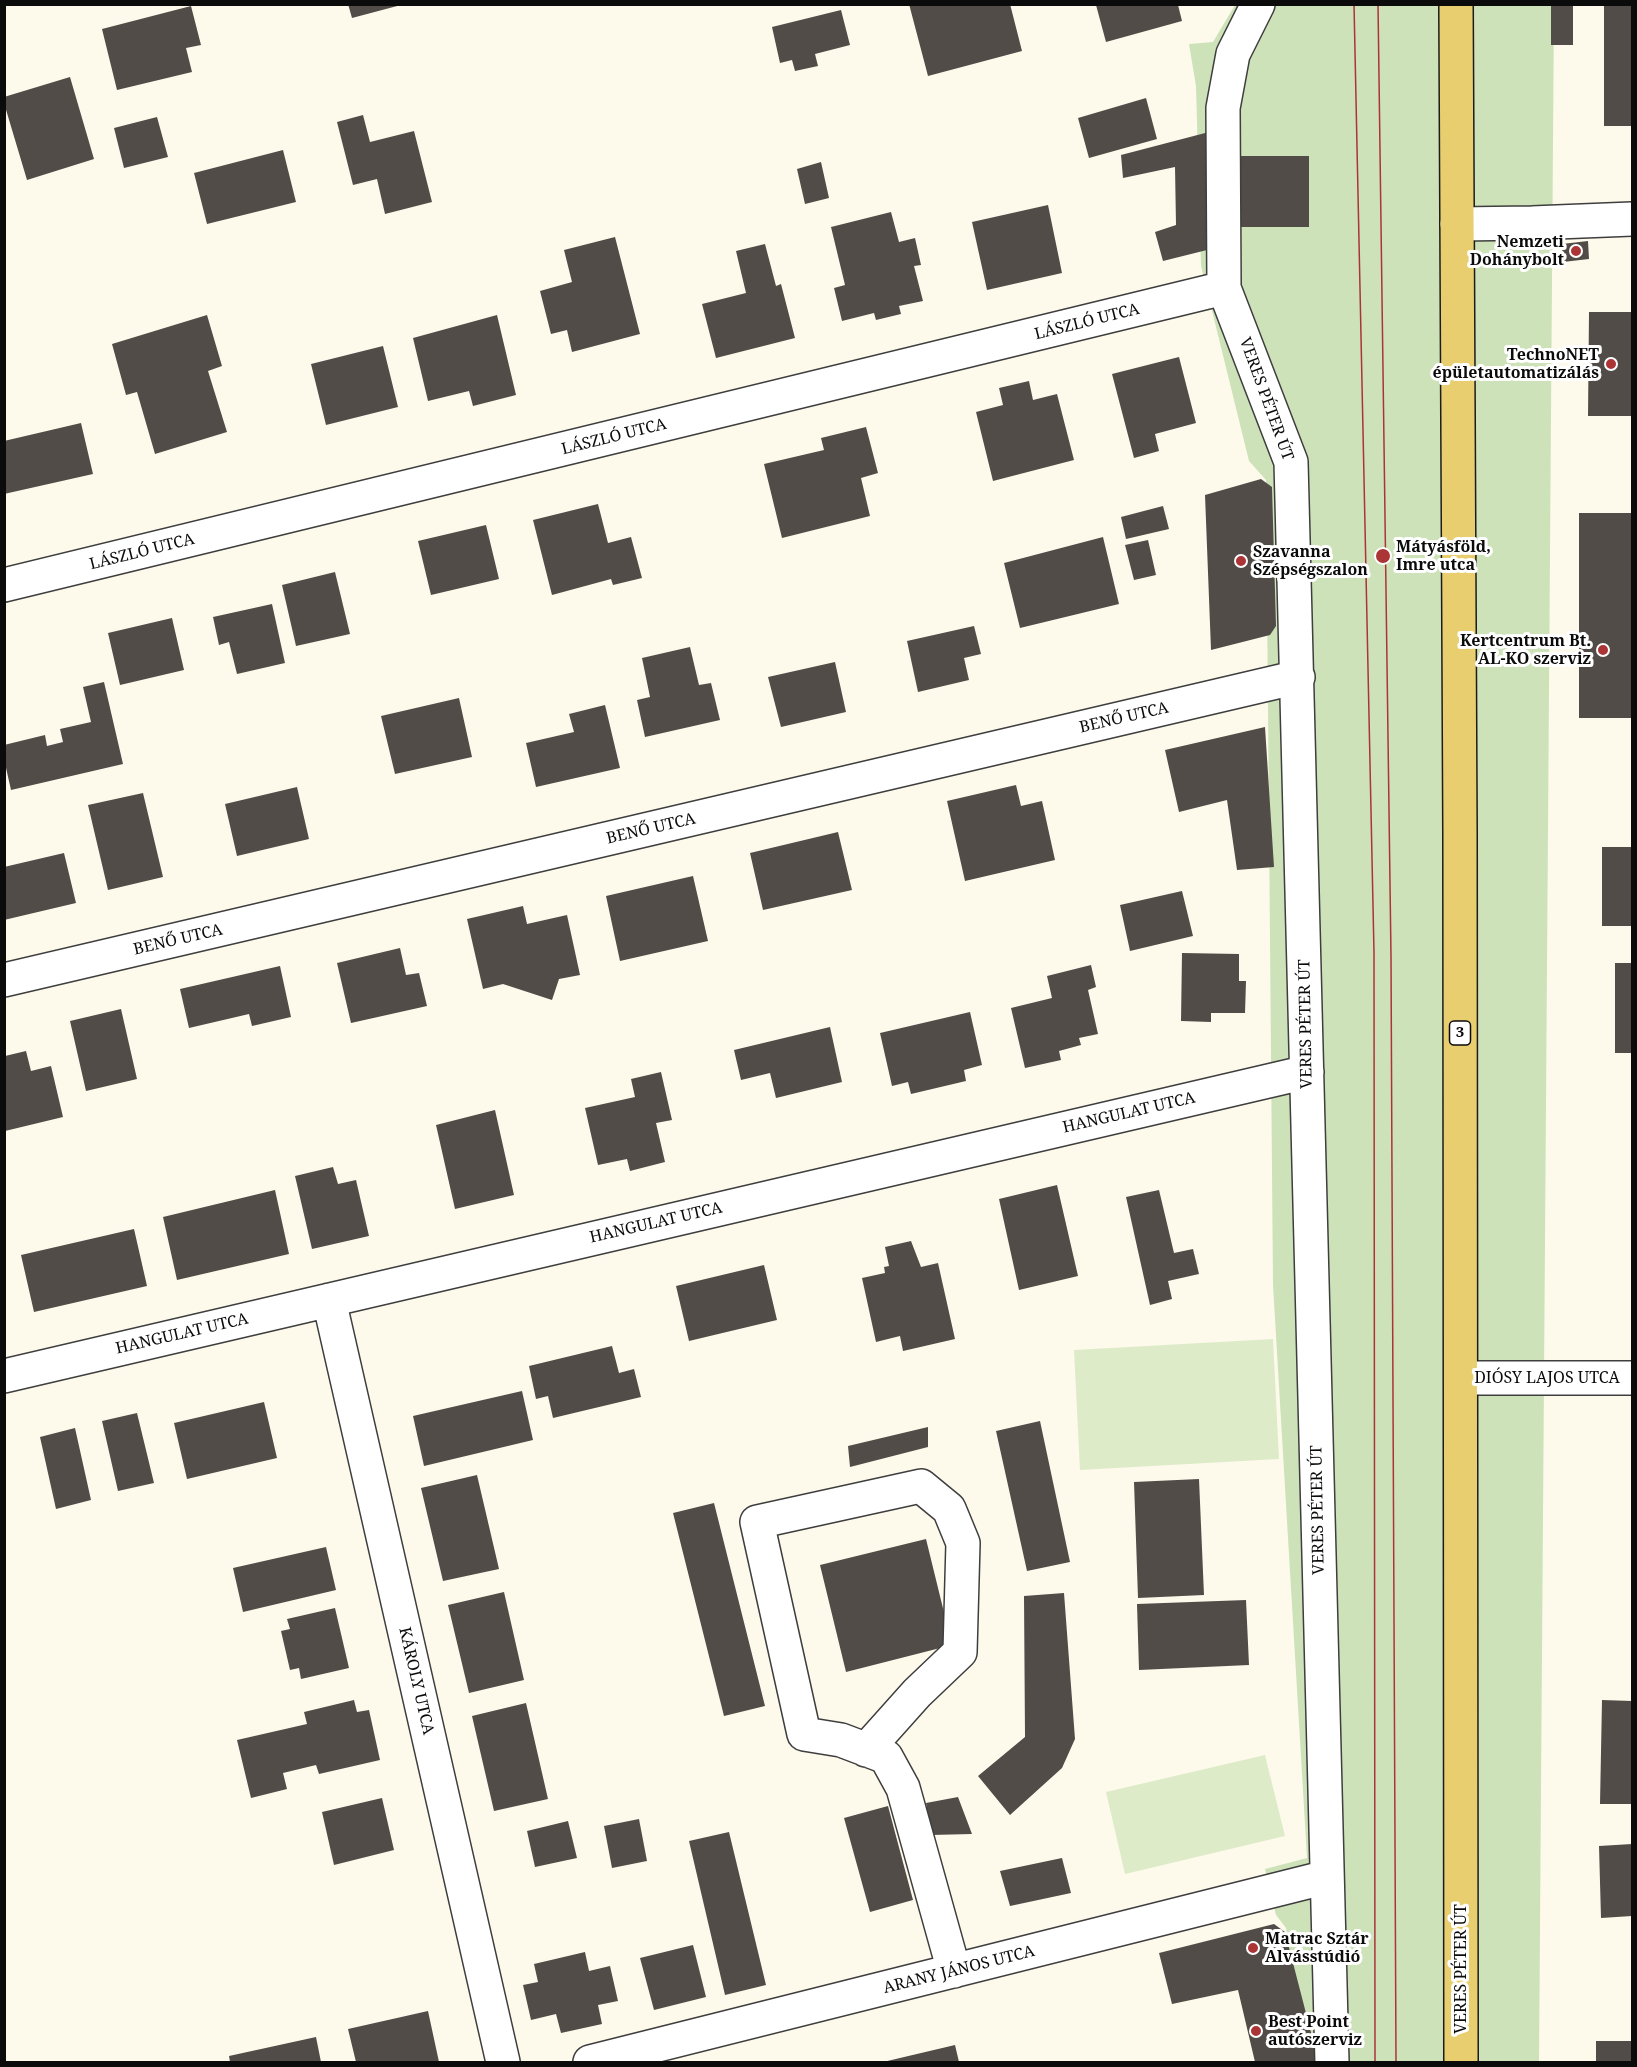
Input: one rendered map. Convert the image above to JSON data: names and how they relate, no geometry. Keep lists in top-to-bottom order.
{
  "streets": {
    "main road": ["VERES PÉTER ÚT", "3"],
    "street": [
      "LÁSZLÓ UTCA",
      "BENŐ UTCA",
      "HANGULAT UTCA",
      "DIÓSY LAJOS UTCA",
      "KÁROLY UTCA",
      "ARANY JÁNOS UTCA"
    ]
  },
  "crossings": [
    ["LÁSZLÓ UTCA", "VERES PÉTER ÚT"],
    ["VERES PÉTER ÚT", "BENŐ UTCA"],
    ["VERES PÉTER ÚT", "HANGULAT UTCA"],
    ["VERES PÉTER ÚT", "DIÓSY LAJOS UTCA"],
    ["VERES PÉTER ÚT", "ARANY JÁNOS UTCA"],
    ["HANGULAT UTCA", "KÁROLY UTCA"]
  ],
  "places": [
    "Nemzeti Dohánybolt",
    "TechnoNET épületautomatizálás",
    "Mátyásföld, Imre utca",
    "Szavanna Szépségszalon",
    "Kertcentrum Bt. AL-KO szerviz",
    "Matrac Sztár Alvásstúdió",
    "Best Point autószerviz"
  ]
}
